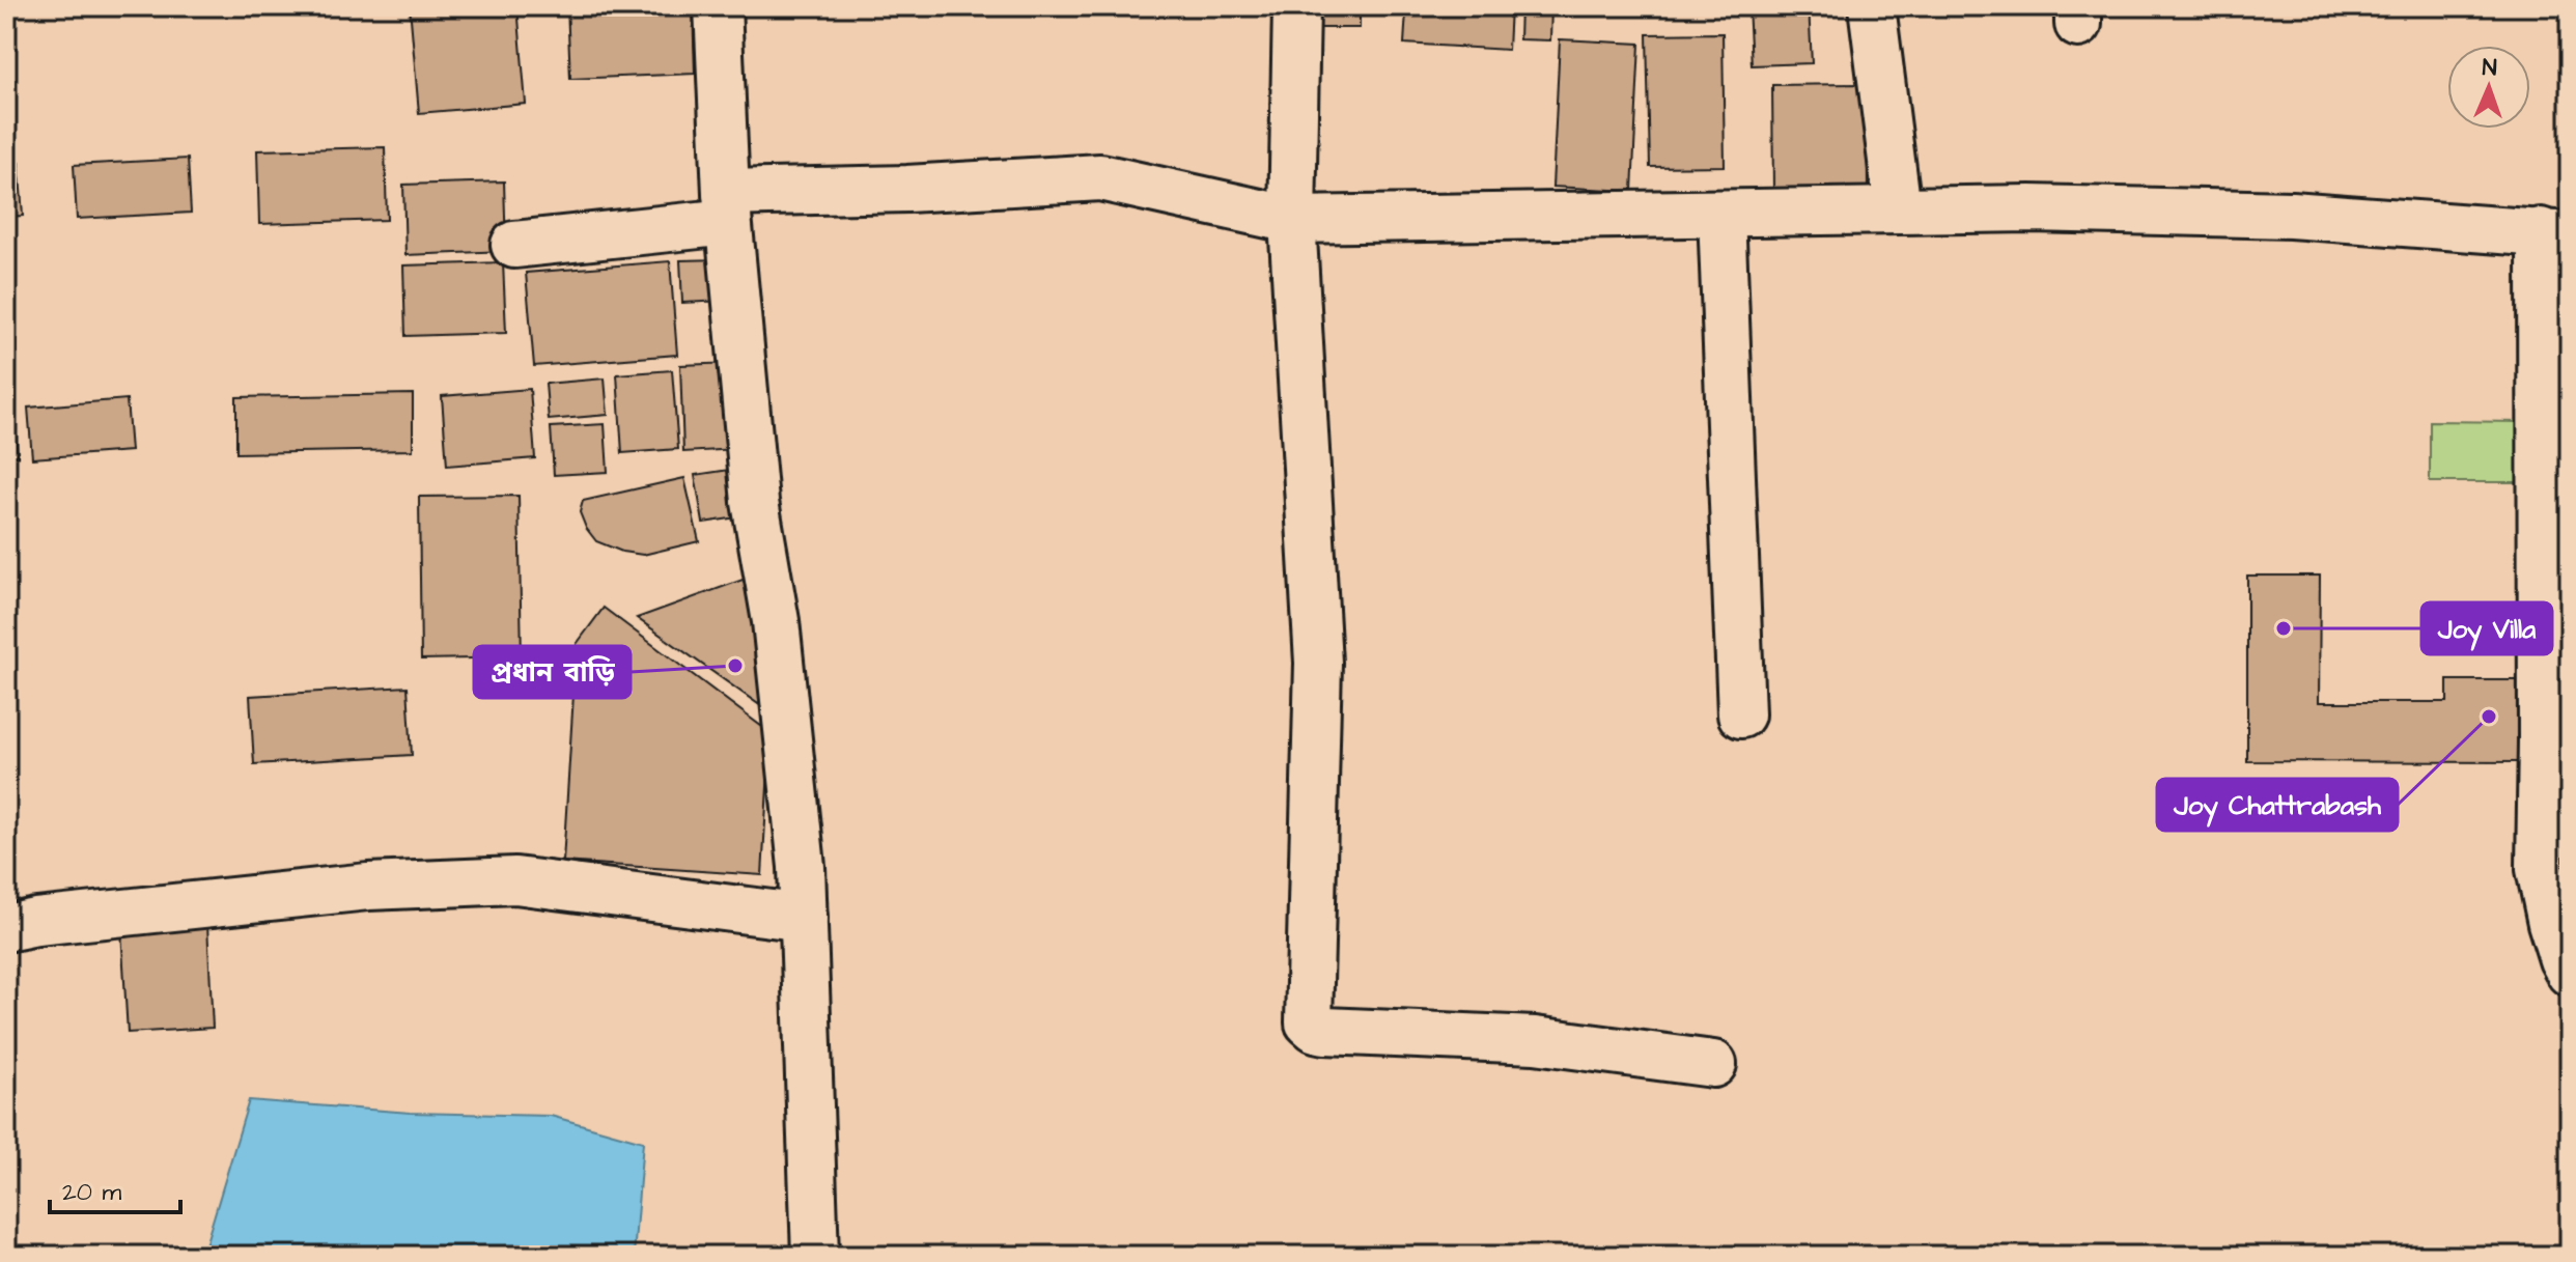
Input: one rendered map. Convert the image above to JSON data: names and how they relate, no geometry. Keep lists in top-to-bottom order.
{
  "places": ["Joy Villa", "প্রধান বাড়ি", "Joy Chattrabash"],
  "scale_bar": "20 m",
  "north": "top"
}
